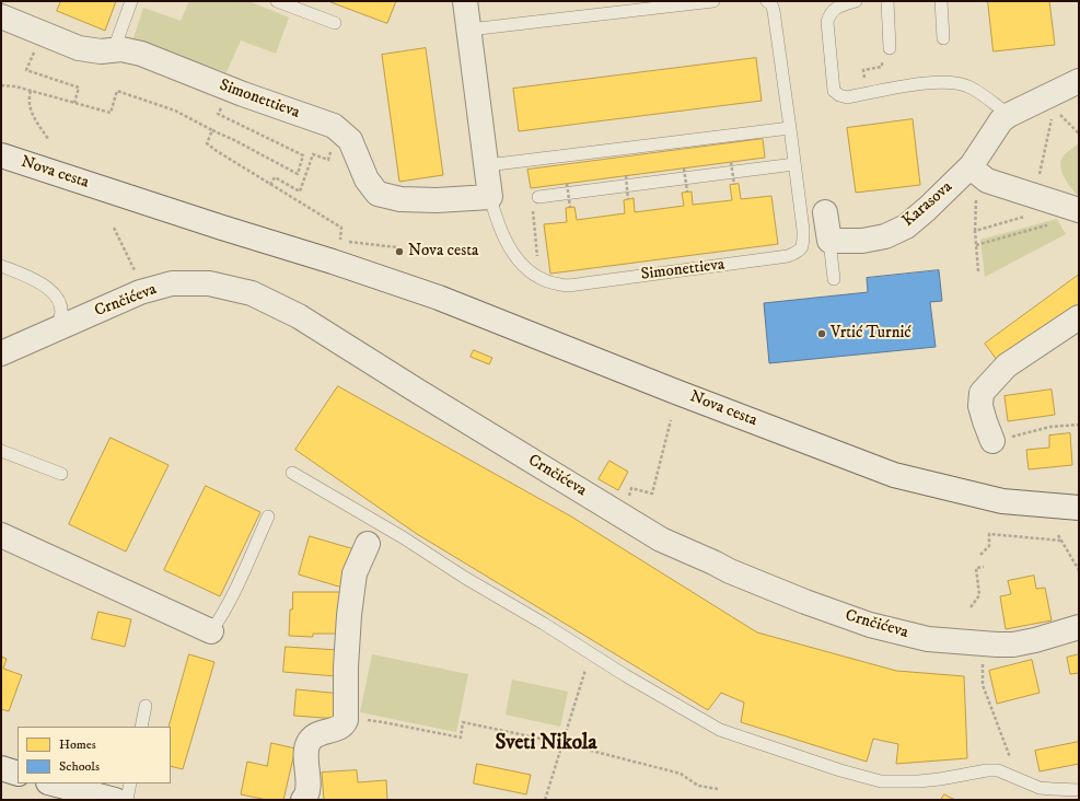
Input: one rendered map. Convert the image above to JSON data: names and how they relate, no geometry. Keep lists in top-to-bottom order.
{
  "streets": {
    "street": [
      "Simonettieva",
      "Nova cesta",
      "Karasova",
      "Crnčićeva"
    ]
  },
  "districts": ["Sveti Nikola"],
  "places": ["Nova cesta", "Vrtić Turnić"],
  "legend": ["Homes", "Schools"]
}
